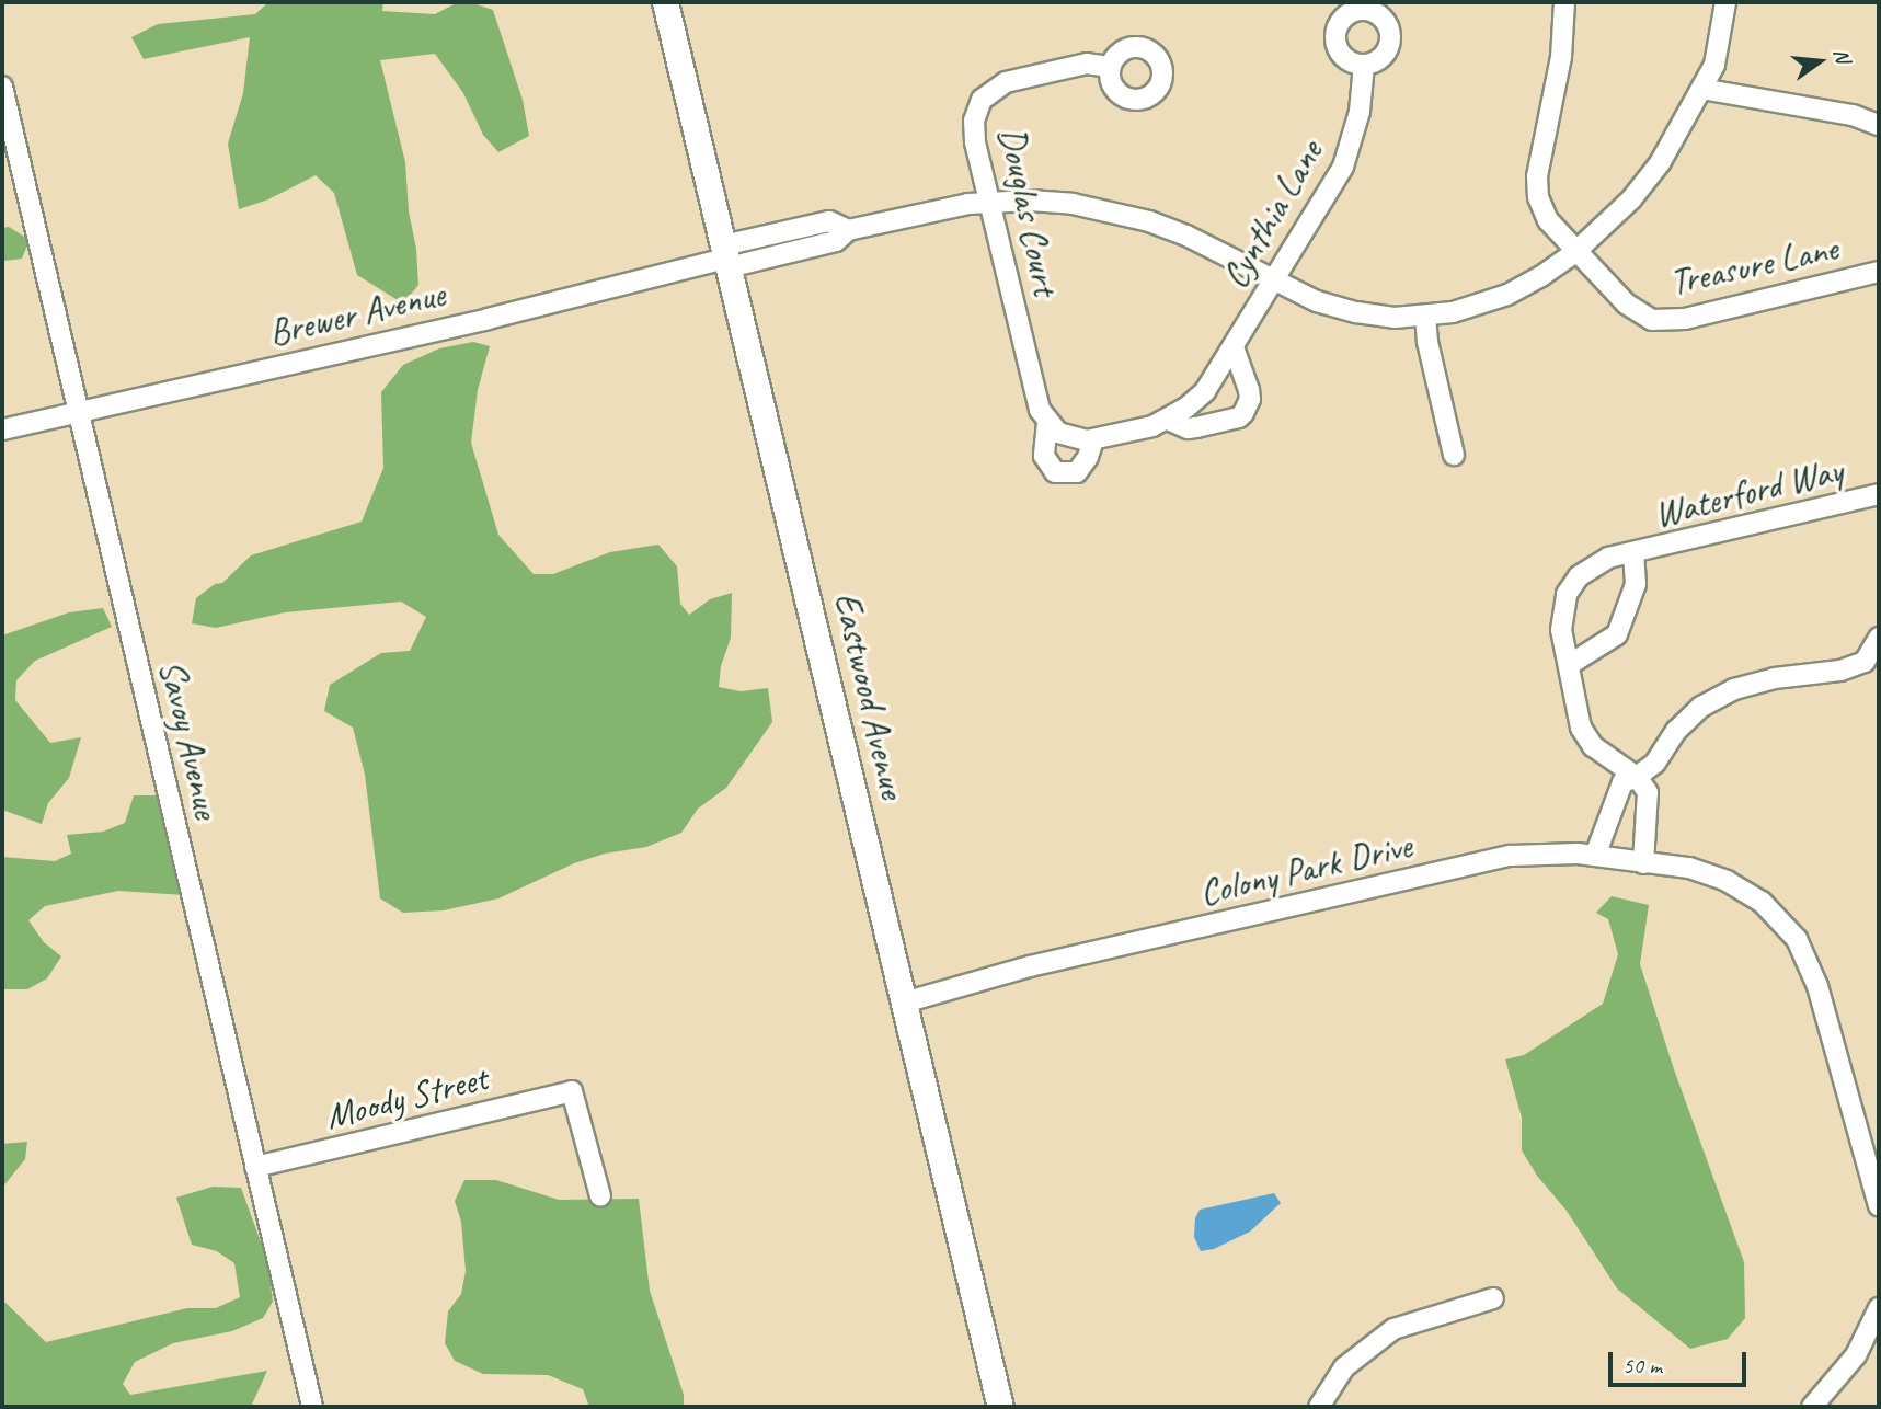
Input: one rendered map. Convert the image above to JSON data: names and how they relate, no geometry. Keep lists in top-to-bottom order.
{
  "streets": {
    "street": [
      "Douglas Court",
      "Cynthia Lane",
      "Treasure Lane",
      "Brewer Avenue",
      "Waterford Way",
      "Eastwood Avenue",
      "Savoy Avenue",
      "Colony Park Drive",
      "Moody Street"
    ]
  },
  "crossings": [
    ["Douglas Court", "Cynthia Lane"],
    ["Douglas Court", "Brewer Avenue"],
    ["Brewer Avenue", "Eastwood Avenue"],
    ["Brewer Avenue", "Savoy Avenue"],
    ["Eastwood Avenue", "Colony Park Drive"],
    ["Savoy Avenue", "Moody Street"]
  ],
  "scale_bar": "50 m",
  "north": "right"
}
